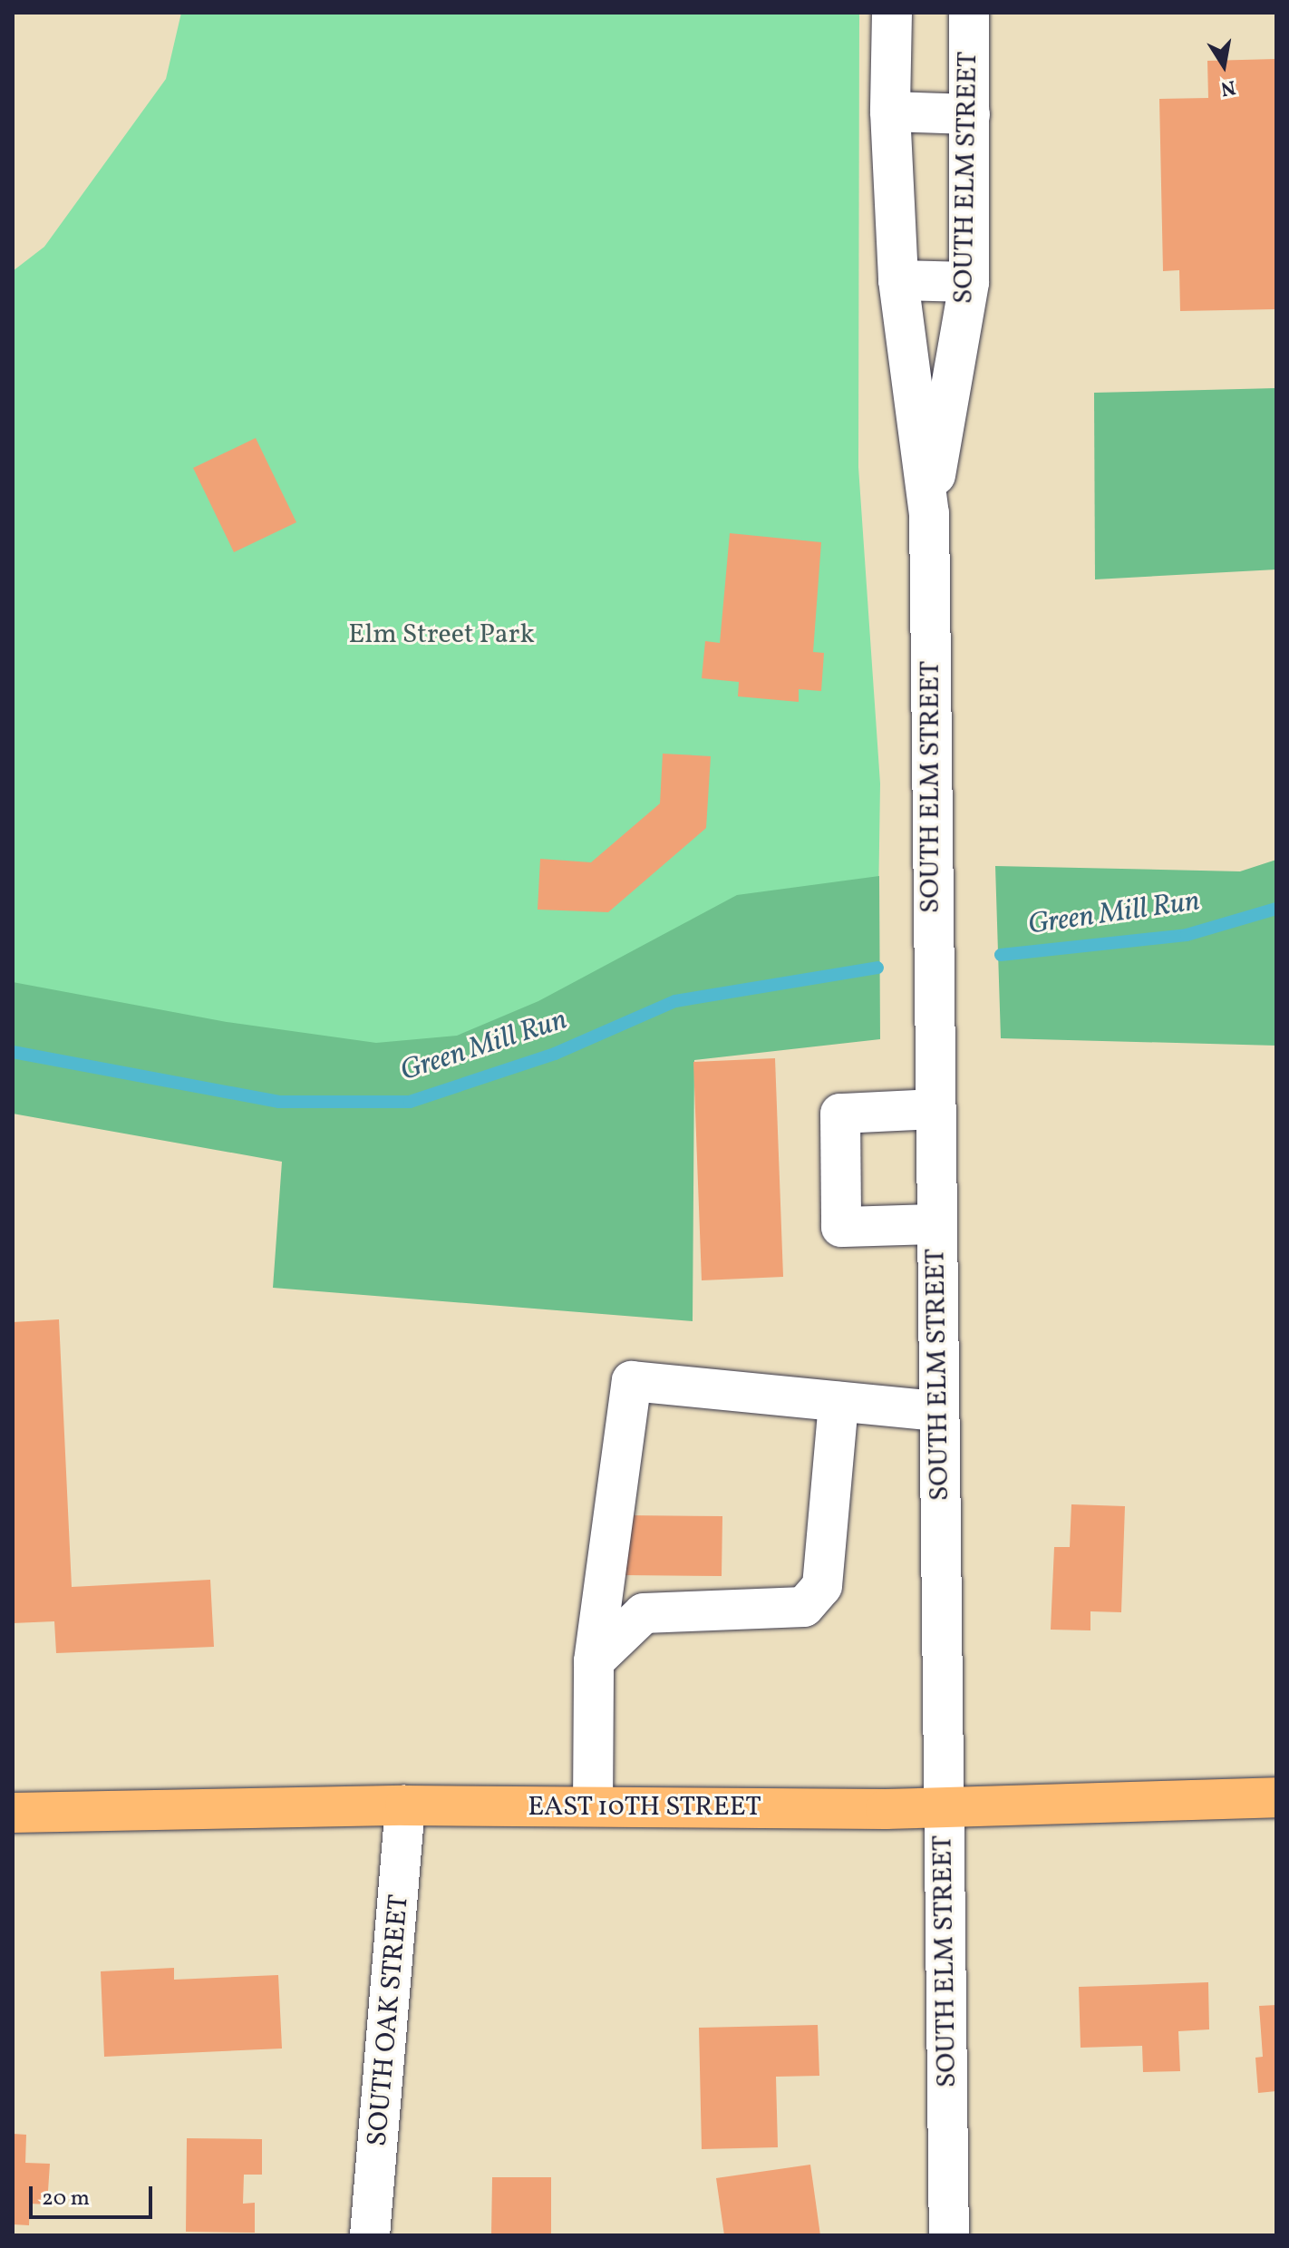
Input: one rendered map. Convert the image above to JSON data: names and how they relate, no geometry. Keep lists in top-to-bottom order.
{
  "streets": {
    "main road": ["EAST 10TH STREET"],
    "street": ["SOUTH ELM STREET", "SOUTH OAK STREET"]
  },
  "crossings": [
    ["SOUTH ELM STREET", "EAST 10TH STREET"],
    ["EAST 10TH STREET", "SOUTH OAK STREET"]
  ],
  "water": ["Green Mill Run"],
  "parks": ["Elm Street Park"],
  "scale_bar": "20 m",
  "north": "bottom"
}
